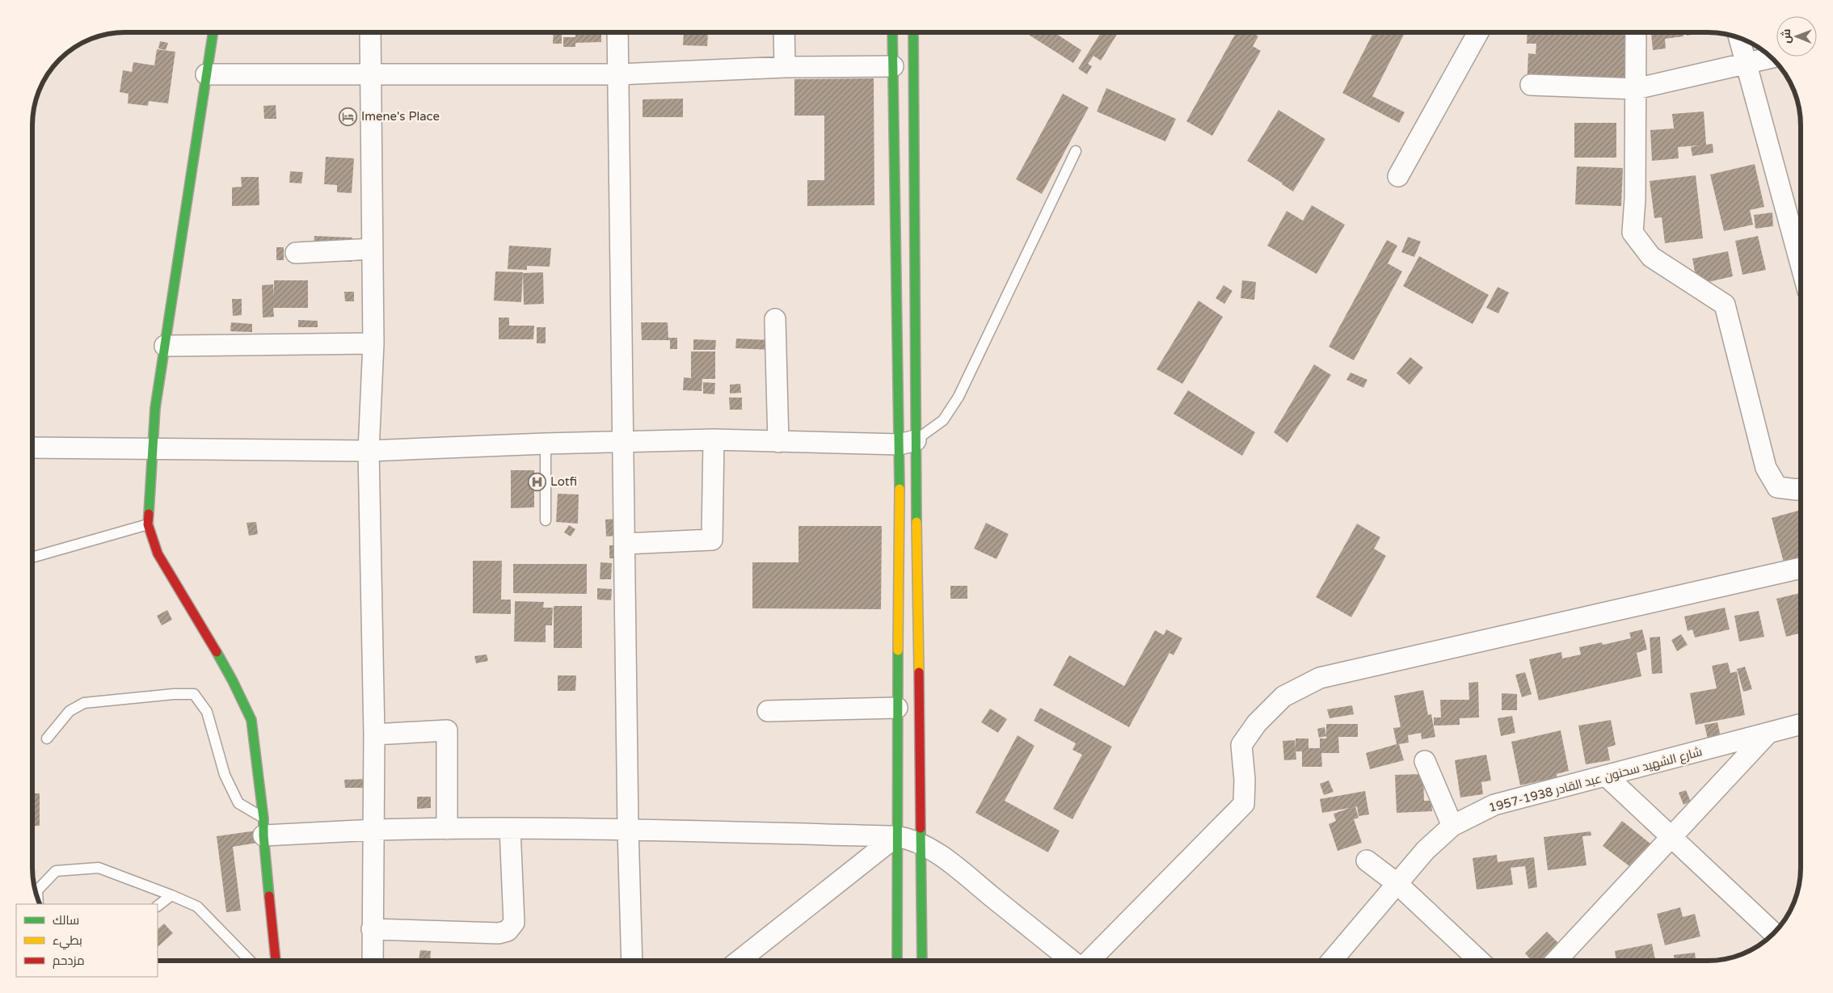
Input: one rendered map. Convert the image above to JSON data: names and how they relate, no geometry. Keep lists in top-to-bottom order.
{
  "streets": {
    "street": ["شارع الشهيد سحنون عبد القادر 1938-1957"]
  },
  "places": {
    "hotel": ["Imene's Place"],
    "hospital": ["Lotfi"]
  },
  "legend": ["سالك", "بطيء", "مزدحم"],
  "north": "left"
}
